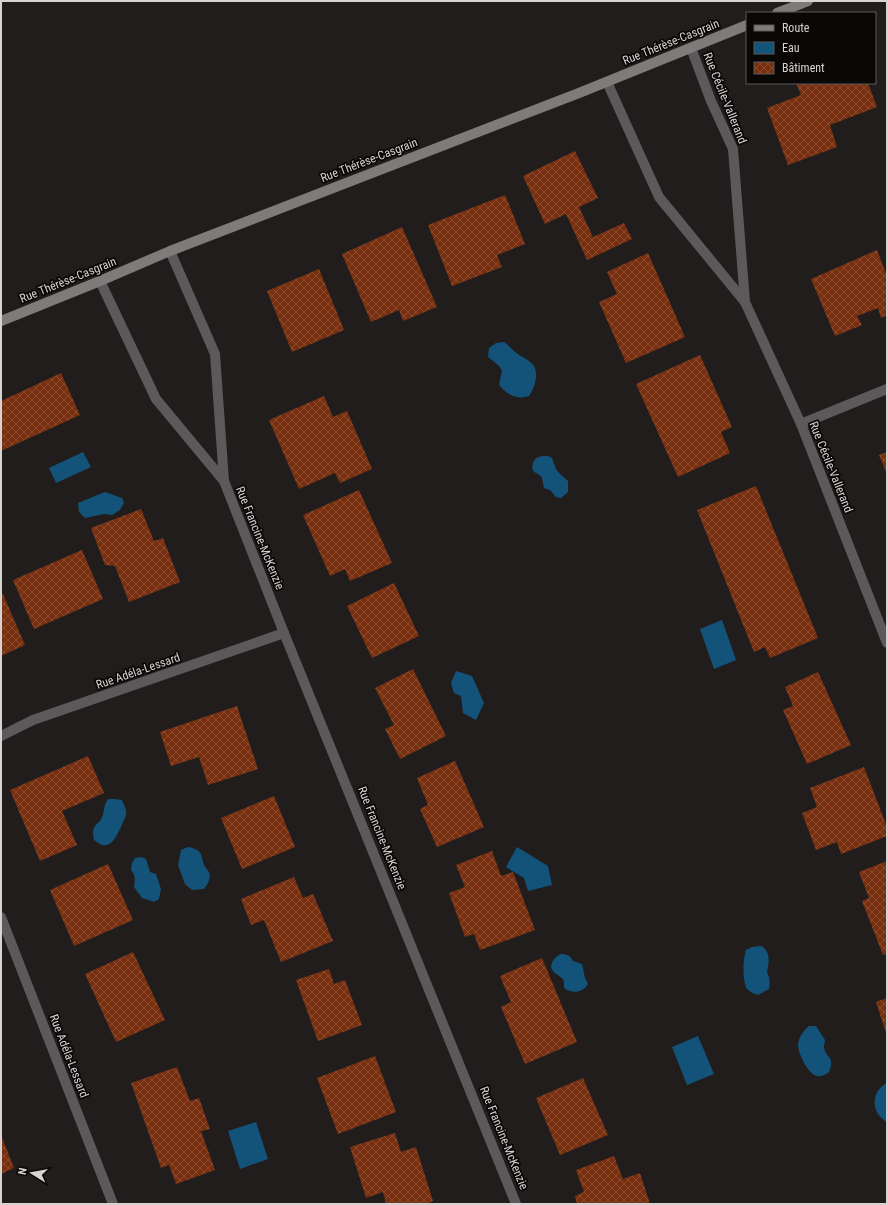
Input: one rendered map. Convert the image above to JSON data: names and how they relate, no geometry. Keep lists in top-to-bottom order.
{
  "streets": {
    "street": [
      "Rue Thérèse-Casgrain",
      "Rue Cécile-Vallerand",
      "Rue Francine-McKenzie",
      "Rue Adéla-Lessard"
    ]
  },
  "crossings": [
    ["Rue Thérèse-Casgrain", "Rue Cécile-Vallerand"],
    ["Rue Thérèse-Casgrain", "Rue Francine-McKenzie"],
    ["Rue Francine-McKenzie", "Rue Adéla-Lessard"]
  ],
  "legend": ["Route", "Eau", "Bâtiment"],
  "north": "left"
}
